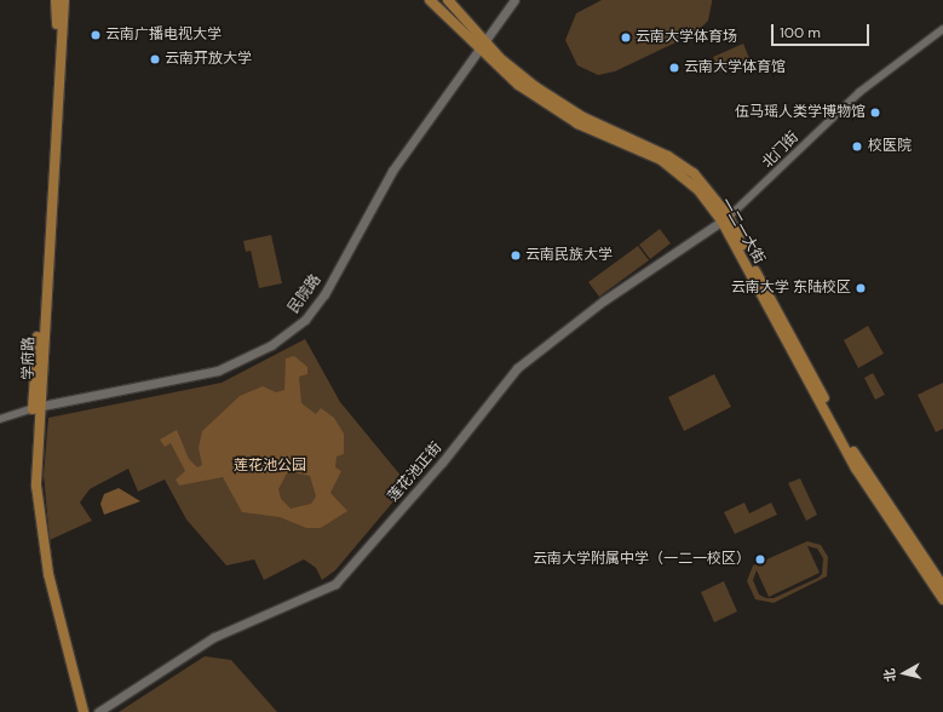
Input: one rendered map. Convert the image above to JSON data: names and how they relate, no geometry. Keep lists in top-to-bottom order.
{
  "streets": {
    "main road": [
      "一二一大街",
      "民院路",
      "学府路",
      "莲花池正街"
    ],
    "street": ["北门街"]
  },
  "crossings": [
    ["北门街", "一二一大街"],
    ["北门街", "莲花池正街"],
    ["一二一大街", "民院路"],
    ["一二一大街", "莲花池正街"],
    ["民院路", "学府路"]
  ],
  "parks": ["莲花池公园"],
  "places": [
    "云南广播电视大学",
    "云南大学体育场",
    "云南开放大学",
    "云南大学体育馆",
    "伍马瑶人类学博物馆",
    "校医院",
    "云南民族大学",
    "云南大学 东陆校区",
    "云南大学附属中学（一二一校区）"
  ],
  "scale_bar": "100 m",
  "north": "left"
}
